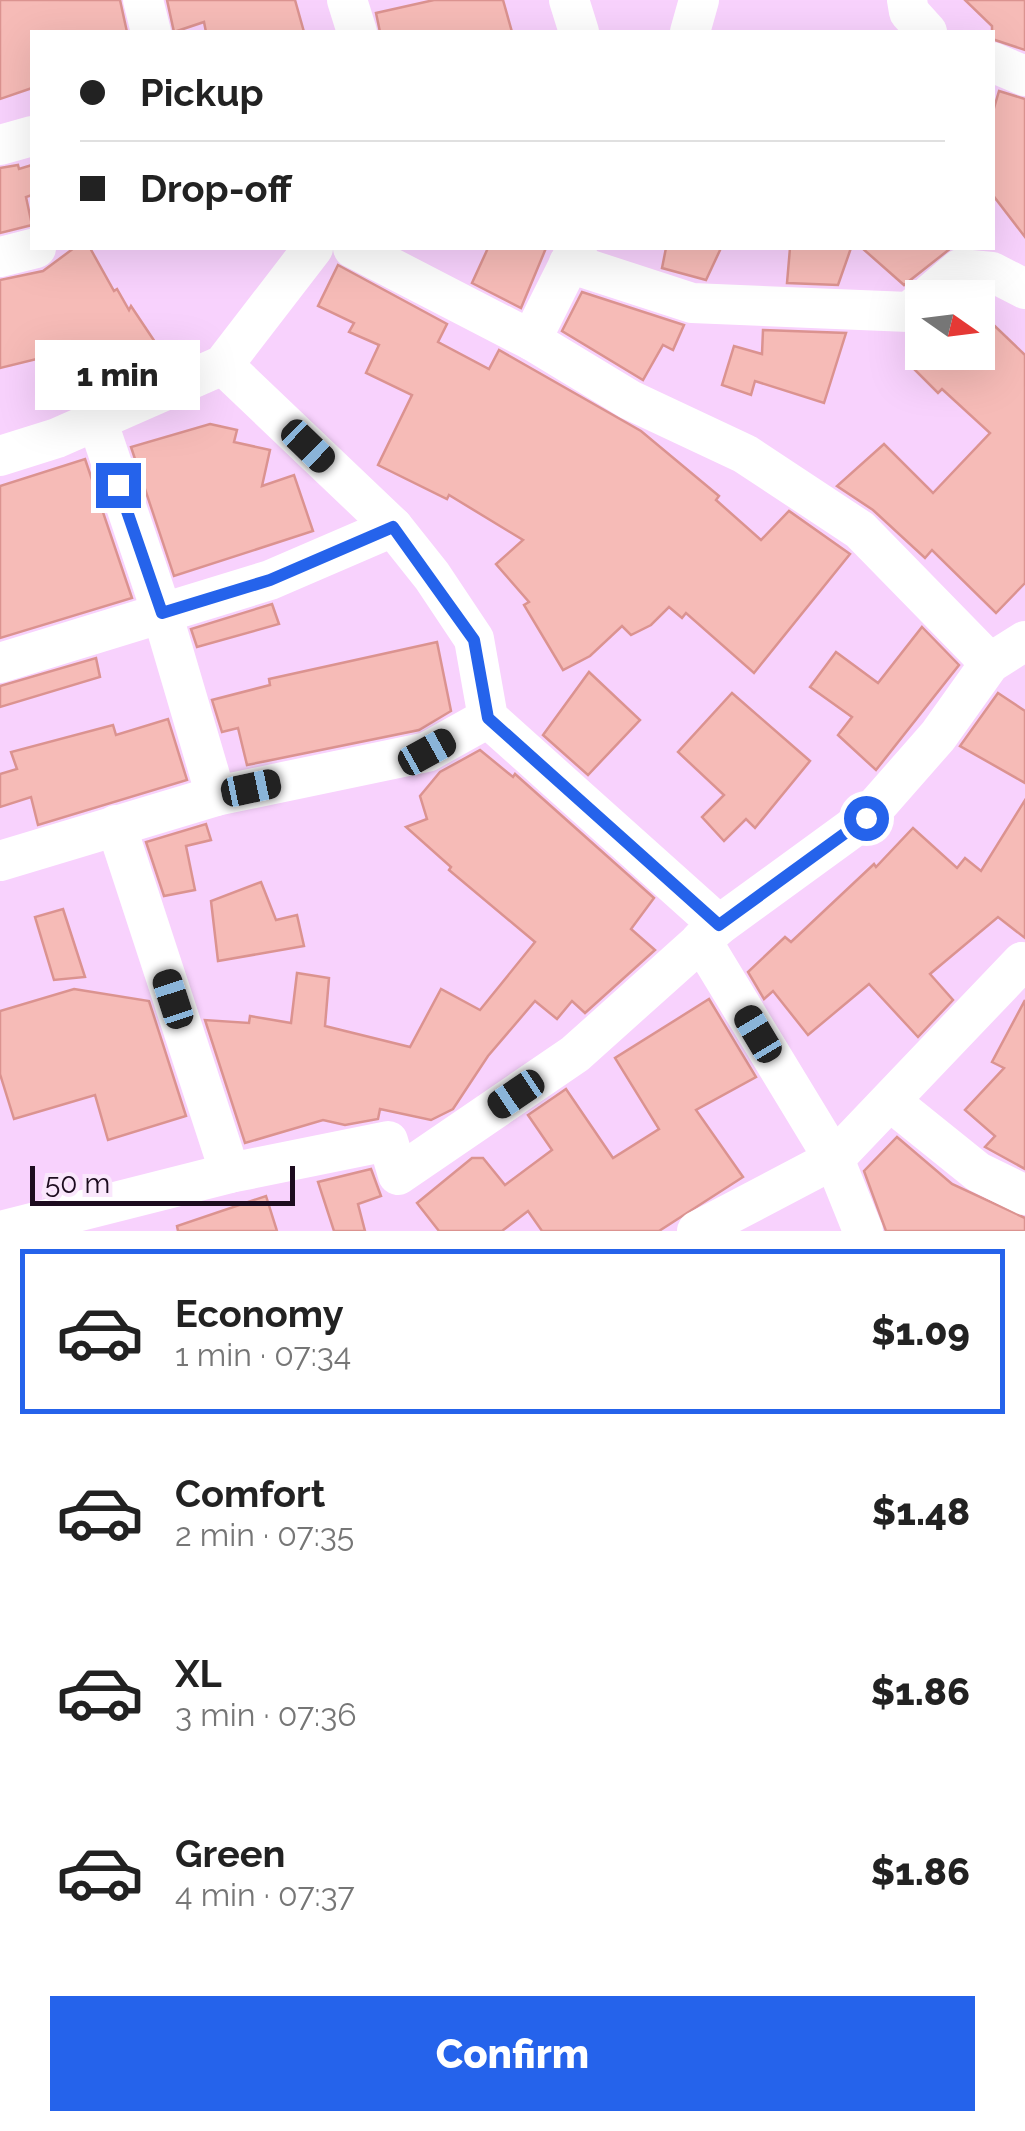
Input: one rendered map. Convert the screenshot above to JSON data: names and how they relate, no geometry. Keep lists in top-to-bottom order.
{
  "scale_bar": "50 m",
  "north": "right",
  "page": {
    "banner": ["Pickup", "Drop-off"],
    "bubble": "1 min",
    "scale": "50 m",
    "list": [
      {
        "name": "Economy",
        "note": "1 min · 07:34",
        "value": "$1.09"
      },
      {
        "name": "Comfort",
        "note": "2 min · 07:35",
        "value": "$1.48"
      },
      {
        "name": "XL",
        "note": "3 min · 07:36",
        "value": "$1.86"
      },
      {
        "name": "Green",
        "note": "4 min · 07:37",
        "value": "$1.86"
      }
    ],
    "buttons": "Confirm"
  }
}
